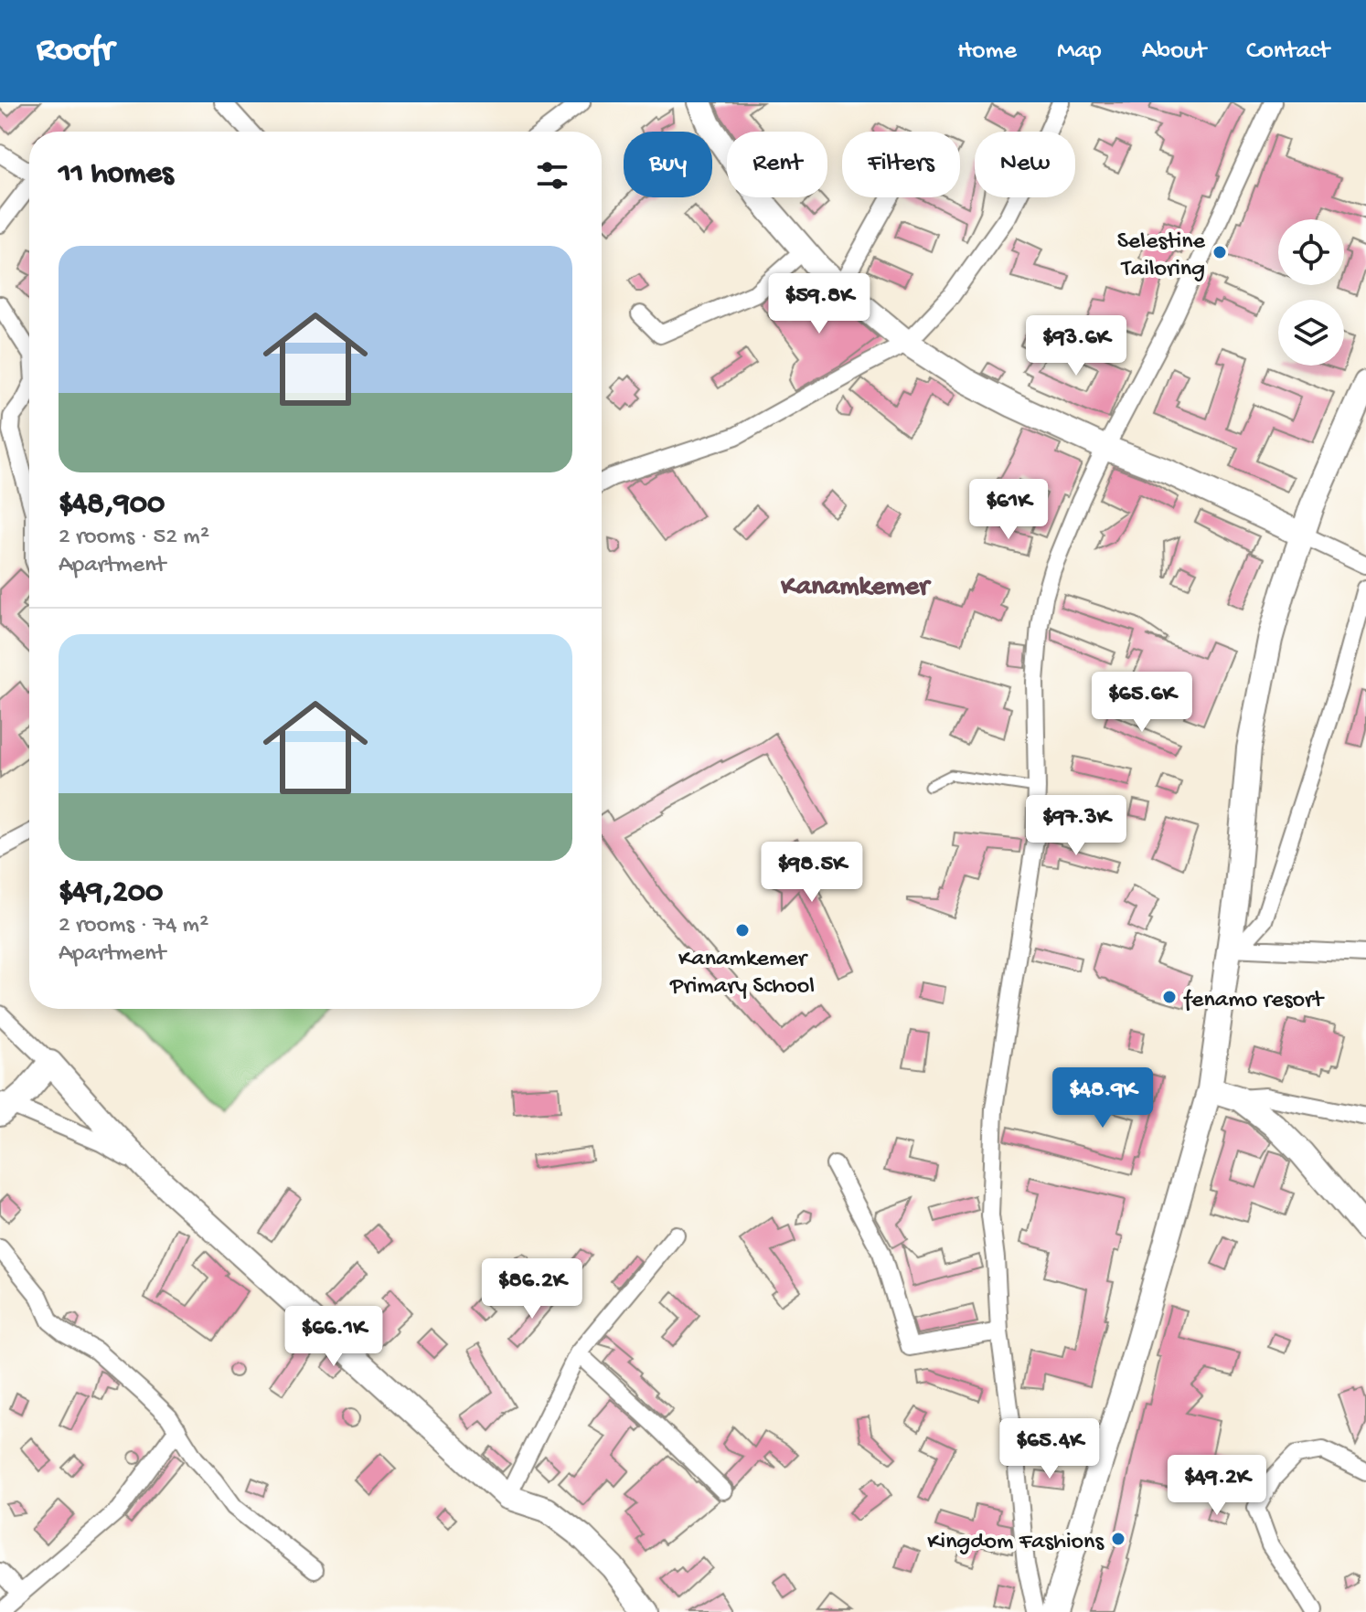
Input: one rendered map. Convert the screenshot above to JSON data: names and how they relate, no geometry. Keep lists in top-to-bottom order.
{
  "districts": ["Kanamkemer"],
  "places": [
    "Selestine Tailoring",
    "Kanamkemer Primary School",
    "fenamo resort",
    "Kingdom Fashions"
  ],
  "page": {
    "header": "Roofr",
    "nav": [
      "Home",
      "Map",
      "About",
      "Contact"
    ],
    "chip": [
      "Buy",
      "Rent",
      "Filters",
      "New"
    ],
    "heading": "11 homes",
    "list": [
      {
        "name": "$48,900",
        "note": "2 rooms · 52 m² · Apartment"
      },
      {
        "name": "$49,200",
        "note": "2 rooms · 74 m² · Apartment"
      }
    ],
    "price": [
      "$59.8K",
      "$93.6K",
      "$61K",
      "$65.6K",
      "$97.3K",
      "$98.5K",
      "$48.9K",
      "$86.2K",
      "$66.1K",
      "$65.4K",
      "$49.2K"
    ]
  }
}
